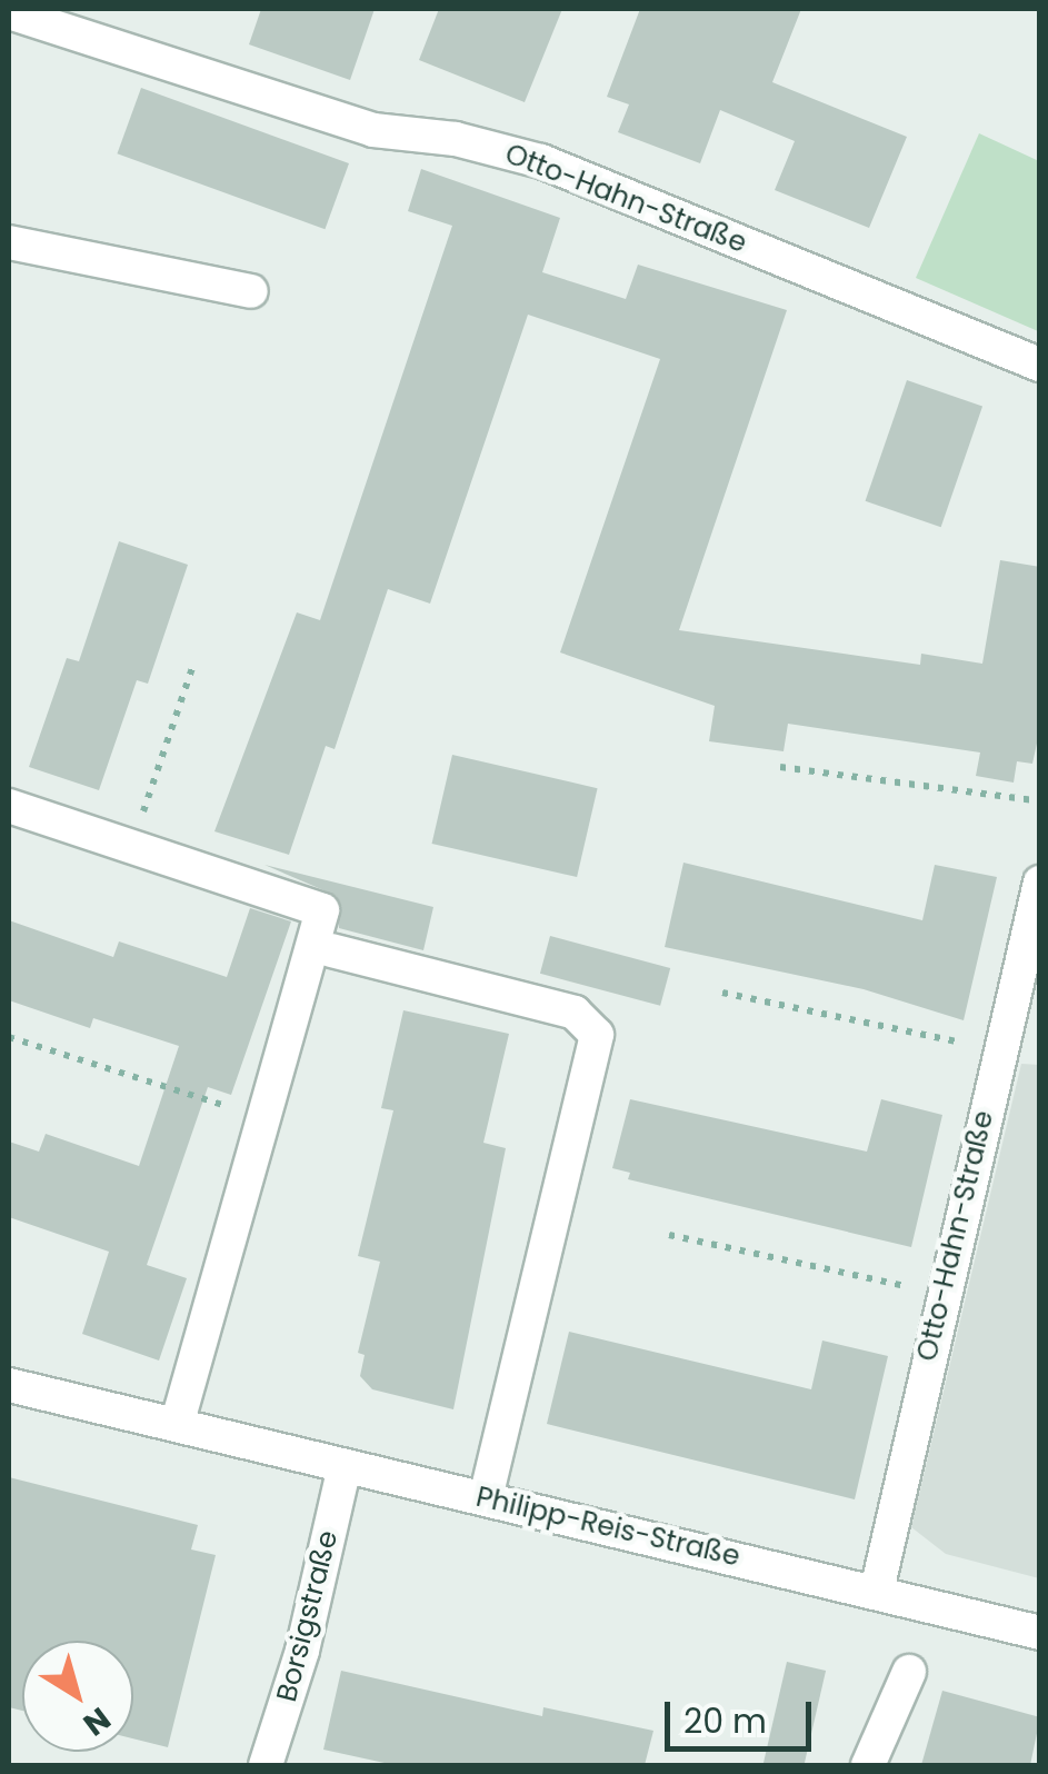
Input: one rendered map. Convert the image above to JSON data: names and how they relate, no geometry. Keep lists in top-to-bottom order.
{
  "streets": {
    "street": ["Otto-Hahn-Straße", "Philipp-Reis-Straße", "Borsigstraße"]
  },
  "crossings": [
    ["Otto-Hahn-Straße", "Philipp-Reis-Straße"],
    ["Philipp-Reis-Straße", "Borsigstraße"]
  ],
  "scale_bar": "20 m",
  "north": "bottom right"
}
